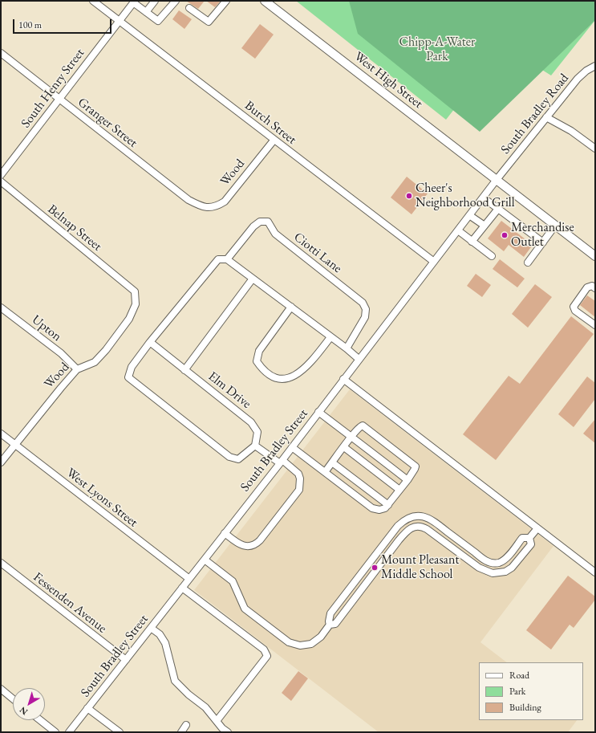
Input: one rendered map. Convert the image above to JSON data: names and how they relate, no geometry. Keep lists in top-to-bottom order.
{
  "streets": {
    "main road": ["West High Street"],
    "street": [
      "South Henry Street",
      "South Bradley Road",
      "Granger Street",
      "Burch Street",
      "Wood",
      "Belnap Street",
      "Ciotti Lane",
      "Upton",
      "Elm Drive",
      "South Bradley Street",
      "West Lyons Street",
      "Fessenden Avenue"
    ]
  },
  "crossings": [
    ["West High Street", "South Bradley Road"],
    ["West High Street", "South Bradley Street"],
    ["South Henry Street", "Granger Street"],
    ["South Henry Street", "Burch Street"],
    ["South Bradley Road", "South Bradley Street"],
    ["Granger Street", "Wood"],
    ["Burch Street", "Wood"],
    ["Burch Street", "South Bradley Street"],
    ["Wood", "Belnap Street"],
    ["Wood", "Upton"],
    ["Wood", "West Lyons Street"],
    ["South Bradley Street", "West Lyons Street"],
    ["South Bradley Street", "Fessenden Avenue"]
  ],
  "parks": ["Chipp-A-Water Park"],
  "places": ["Cheer's Neighborhood Grill", "Merchandise Outlet", "Mount Pleasant Middle School"],
  "legend": ["Road", "Park", "Building"],
  "scale_bar": "100 m",
  "north": "bottom left"
}
